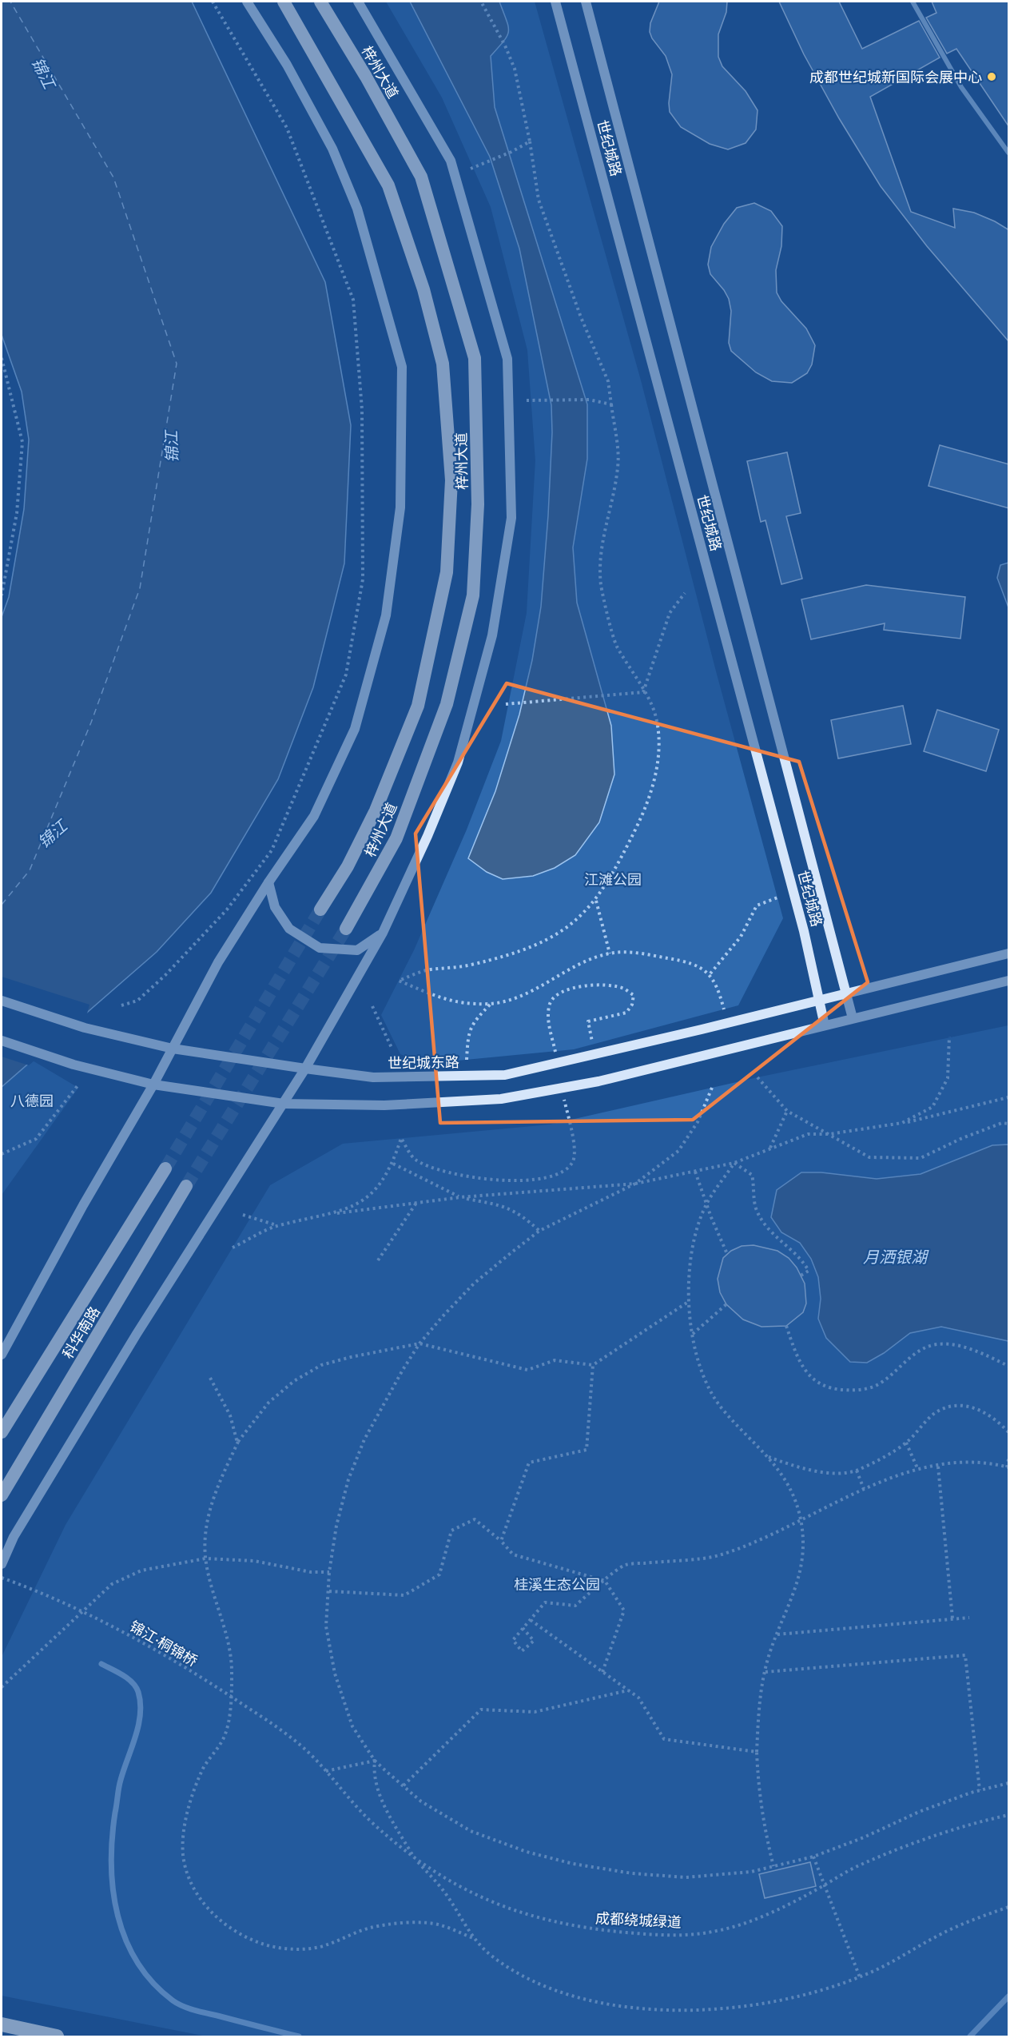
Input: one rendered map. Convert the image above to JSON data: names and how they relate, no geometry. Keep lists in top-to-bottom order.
{
  "streets": {
    "highway": ["梓州大道", "科华南路"],
    "main road": ["世纪城路", "世纪城东路"],
    "path": ["锦江·桐锦桥", "成都绕城绿道"]
  },
  "crossings": [
    ["世纪城路", "世纪城东路"],
    ["锦江·桐锦桥", "成都绕城绿道"]
  ],
  "water": ["锦江", "月洒银湖"],
  "parks": ["江滩公园", "八德园", "桂溪生态公园"],
  "places": ["成都世纪城新国际会展中心"]
}
